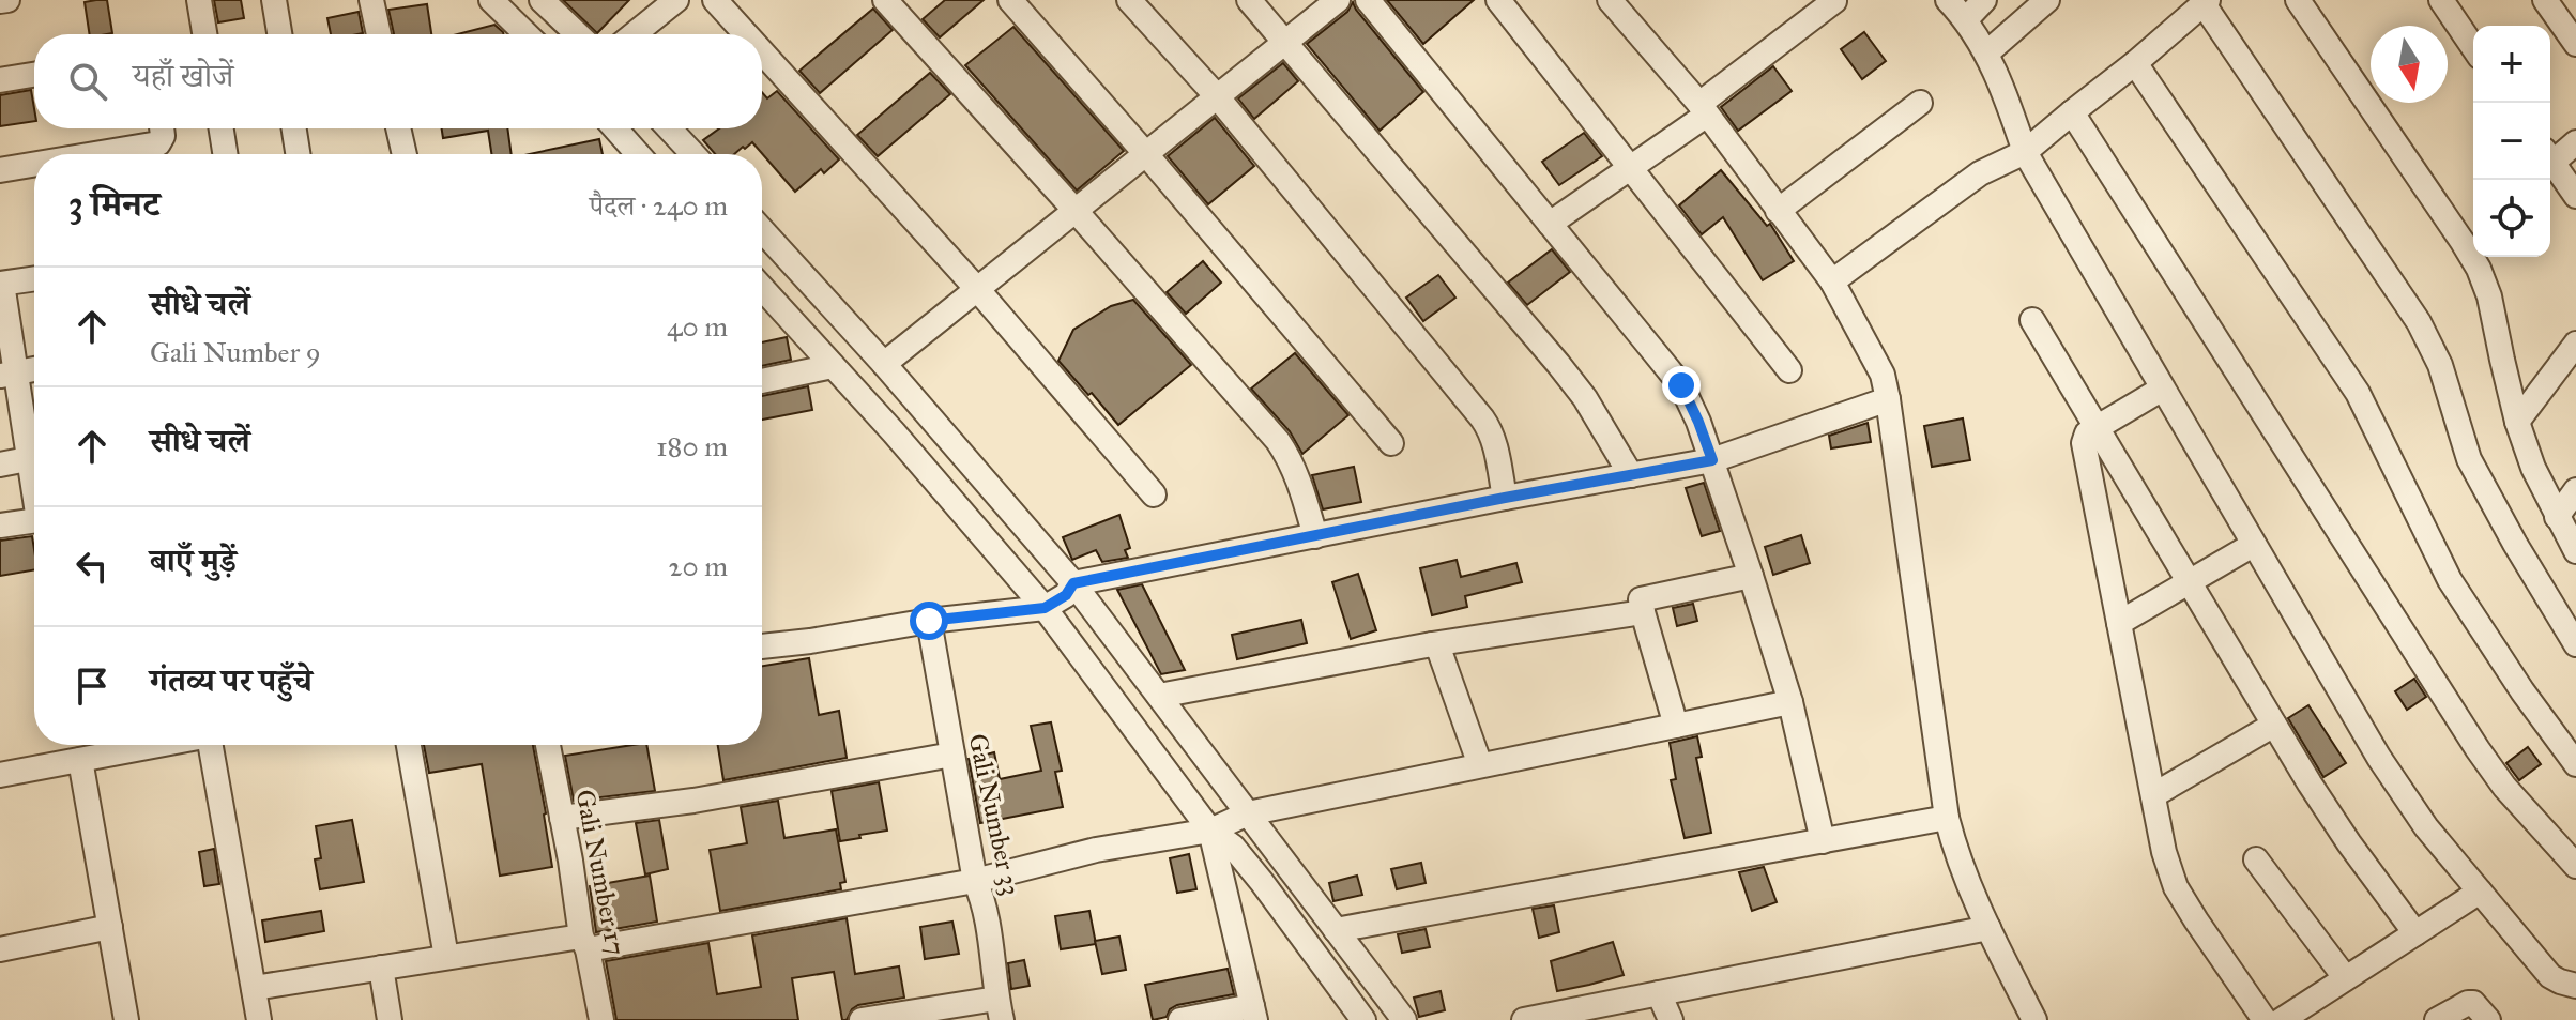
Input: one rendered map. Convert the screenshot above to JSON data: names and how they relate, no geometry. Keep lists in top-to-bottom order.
{
  "streets": {
    "street": ["Gali Number 33", "Gali Number 17"]
  },
  "north": "bottom",
  "page": {
    "map_buttons": ["+", "−"],
    "search": "यहाँ खोजें",
    "heading": ["3 मिनट", "पैदल · 240 m"],
    "list": [
      ["सीधे चलें", "Gali Number 9", "40 m"],
      ["सीधे चलें", "180 m"],
      ["बाएँ मुड़ें", "20 m"],
      "गंतव्य पर पहुँचे"
    ]
  }
}
